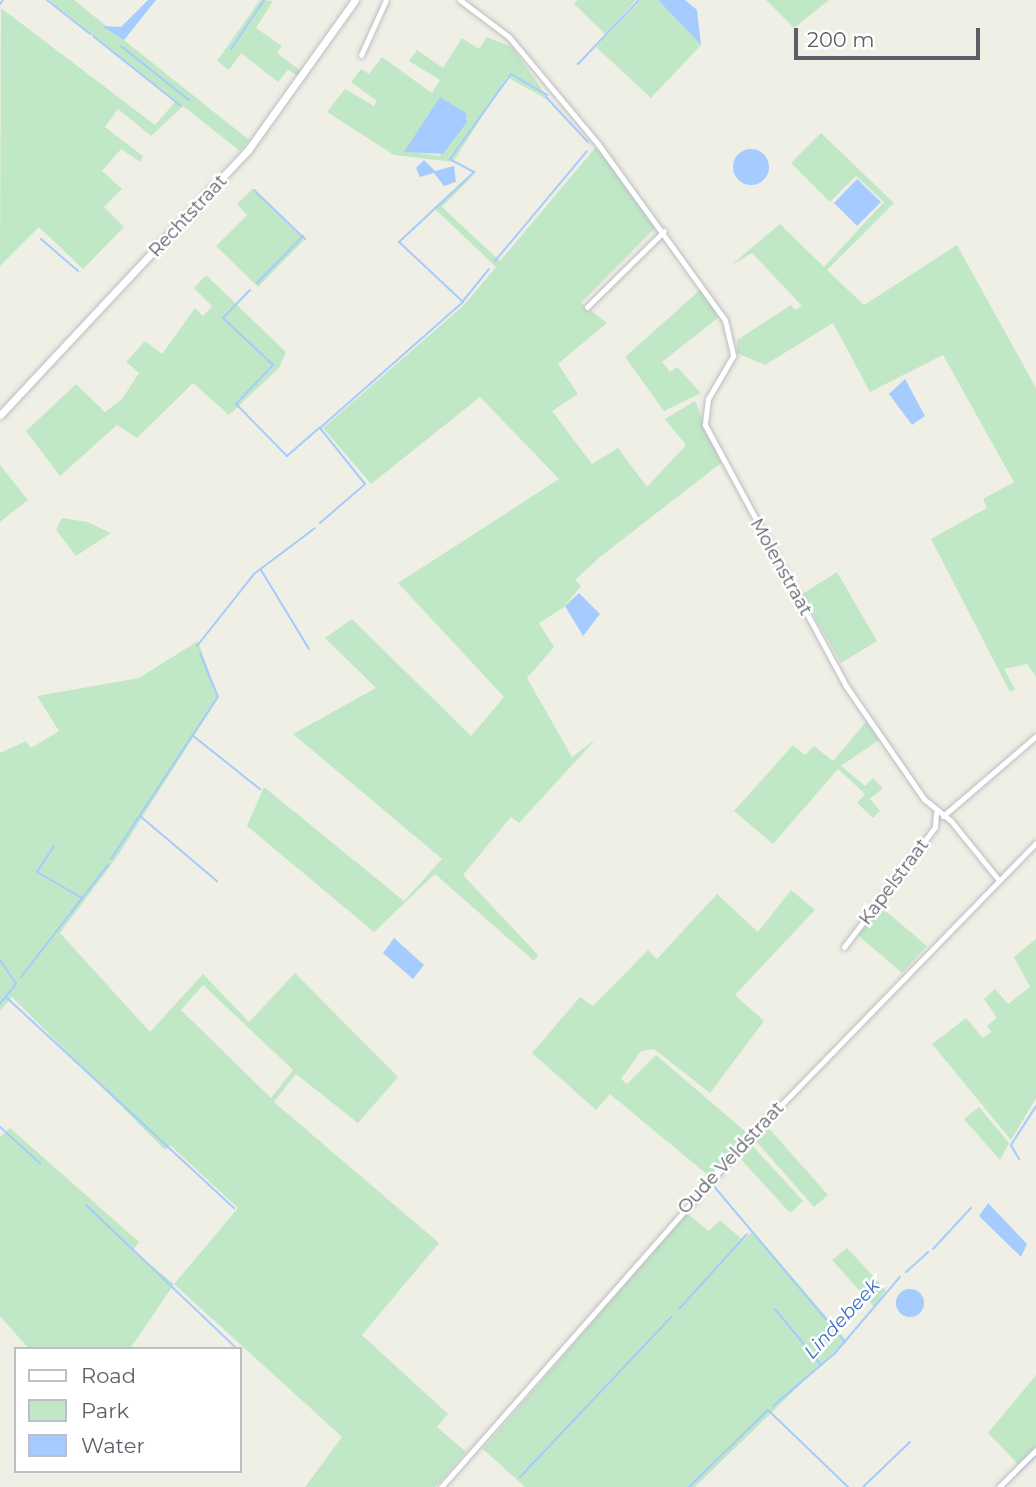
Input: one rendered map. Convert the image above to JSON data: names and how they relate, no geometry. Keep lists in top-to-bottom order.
{
  "streets": {
    "street": [
      "Rechtstraat",
      "Molenstraat",
      "Kapelstraat",
      "Oude Veldstraat"
    ]
  },
  "crossings": [
    ["Molenstraat", "Kapelstraat"],
    ["Molenstraat", "Oude Veldstraat"]
  ],
  "water": ["Lindebeek"],
  "legend": ["Road", "Park", "Water"],
  "scale_bar": "200 m"
}
